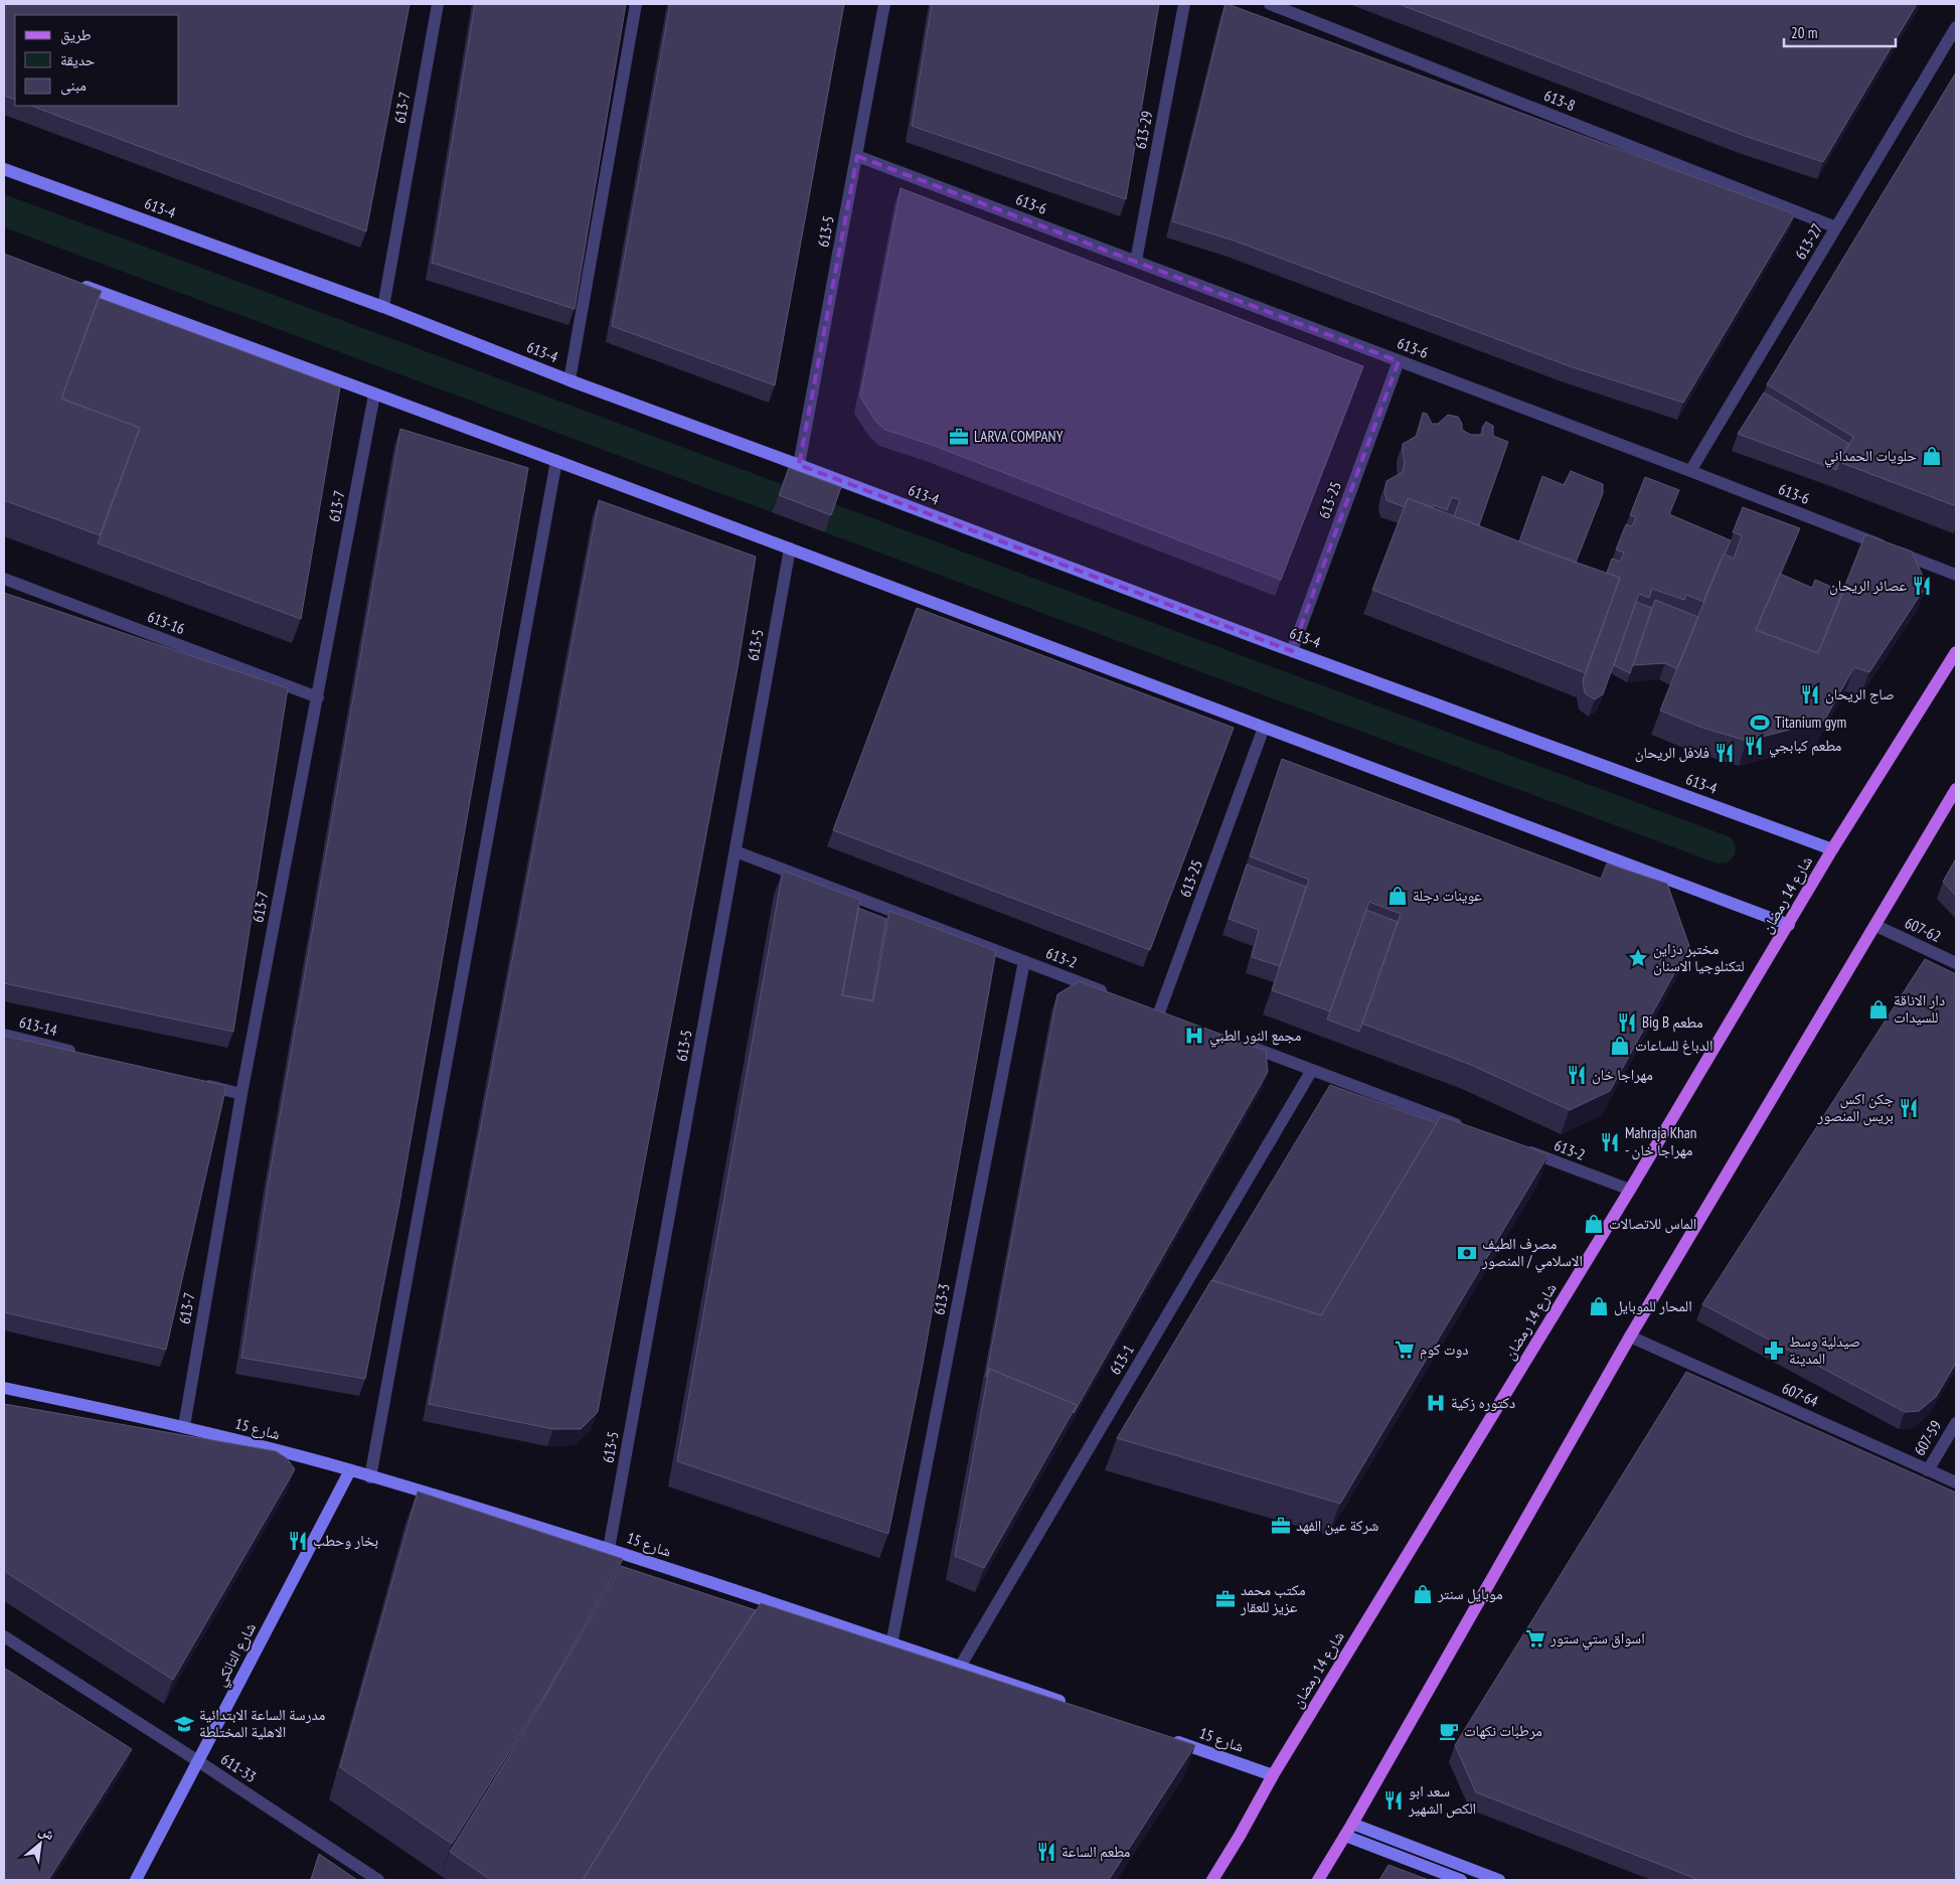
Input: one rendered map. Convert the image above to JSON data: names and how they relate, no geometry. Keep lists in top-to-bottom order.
{
  "streets": {
    "main road": ["شارع 14 رمضان"],
    "street": [
      "613-8",
      "613-7",
      "613-29",
      "613-6",
      "613-4",
      "613-5",
      "613-27",
      "613-25",
      "613-16",
      "607-62",
      "613-2",
      "613-14",
      "613-3",
      "613-1",
      "607-64",
      "شارع 15",
      "607-59",
      "شارع التانكي",
      "611-33"
    ]
  },
  "crossings": [
    ["613-8", "613-27"],
    ["613-7", "613-4"],
    ["613-7", "613-16"],
    ["613-7", "شارع 15"],
    ["613-29", "613-6"],
    ["613-6", "613-5"],
    ["613-6", "613-27"],
    ["613-6", "613-25"],
    ["613-4", "613-5"],
    ["613-4", "613-25"],
    ["613-4", "شارع 14 رمضان"],
    ["613-5", "613-2"],
    ["613-5", "شارع 15"],
    ["شارع 14 رمضان", "613-2"],
    ["شارع 14 رمضان", "شارع 15"],
    ["613-2", "613-3"],
    ["613-3", "شارع 15"],
    ["613-1", "شارع 15"],
    ["607-64", "607-59"],
    ["شارع 15", "شارع التانكي"],
    ["شارع التانكي", "611-33"]
  ],
  "places": {
    "office": ["LARVA COMPANY", "شركة عين الفهد", "مكتب محمد عزيز للعقار"],
    "shop": [
      "حلويات الحمداني",
      "عوينات دجلة",
      "دار الاناقة للسيدات",
      "الدباغ للساعات",
      "الماس للاتصالات",
      "المحار للموبايل",
      "موبايل سنتر"
    ],
    "restaurant": [
      "عصائر الريحان",
      "صاج الريحان",
      "مطعم كبابجي",
      "فلافل الريحان",
      "Big B مطعم",
      "مهراجا خان",
      "جكن اكس بريس المنصور",
      "Mahraja Khan - مهراجا خان",
      "بخار وحطب",
      "سعد ابو الكص الشهير",
      "مطعم الساعة"
    ],
    "sports": ["Titanium gym"],
    "place": ["مختبر دزاين لتكنلوجيا الاسنان"],
    "hospital": ["مجمع النور الطبي", "دكتوره زكية"],
    "bank": ["مصرف الطيف الاسلامي / المنصور"],
    "supermarket": ["دوت كوم", "اسواق ستي ستور"],
    "pharmacy": ["صيدلية وسط المدينة"],
    "school or university": ["مدرسة الساعة الابتدائية الاهلية المختلطة"],
    "cafe": ["مرطبات نكهات"]
  },
  "legend": ["طريق", "حديقة", "مبنى"],
  "scale_bar": "20 m",
  "north": "top right"
}
